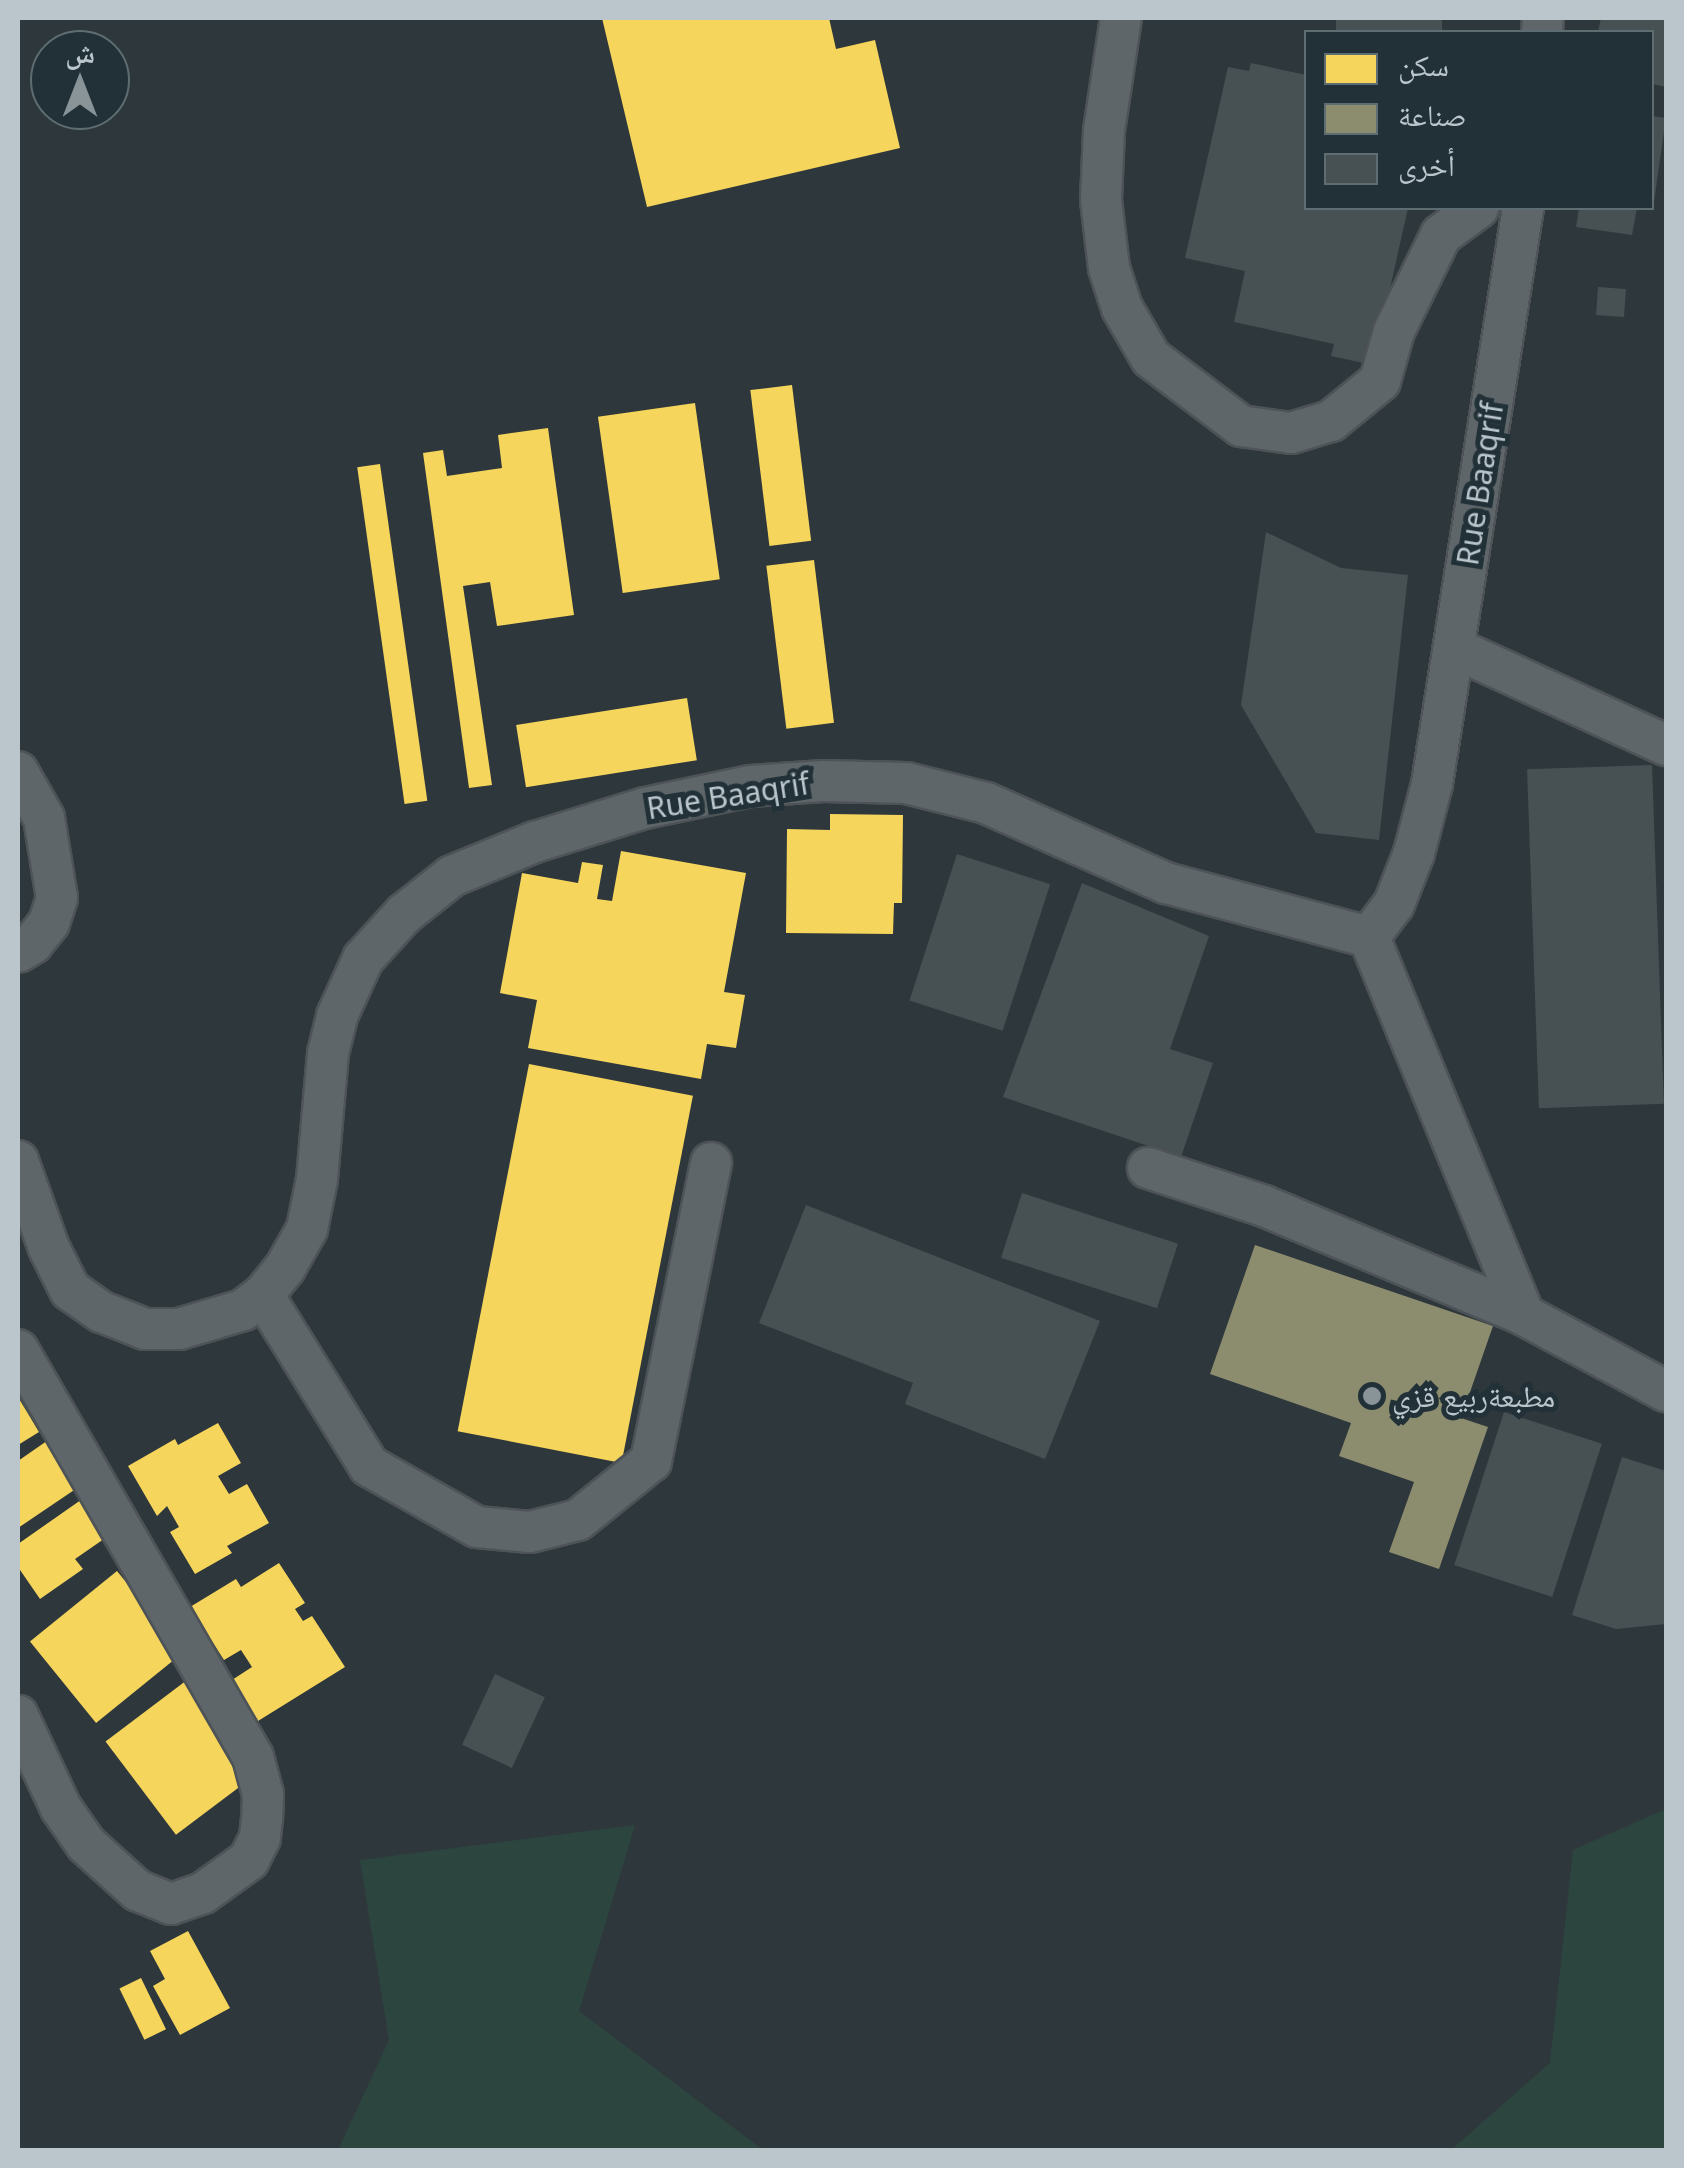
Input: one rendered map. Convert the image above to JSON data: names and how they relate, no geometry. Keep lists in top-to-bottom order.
{
  "streets": {
    "street": ["Rue Baaqrif"]
  },
  "places": ["مطبعةربيع قزي"],
  "legend": ["سكن", "صناعة", "أخرى"],
  "north": "top"
}
